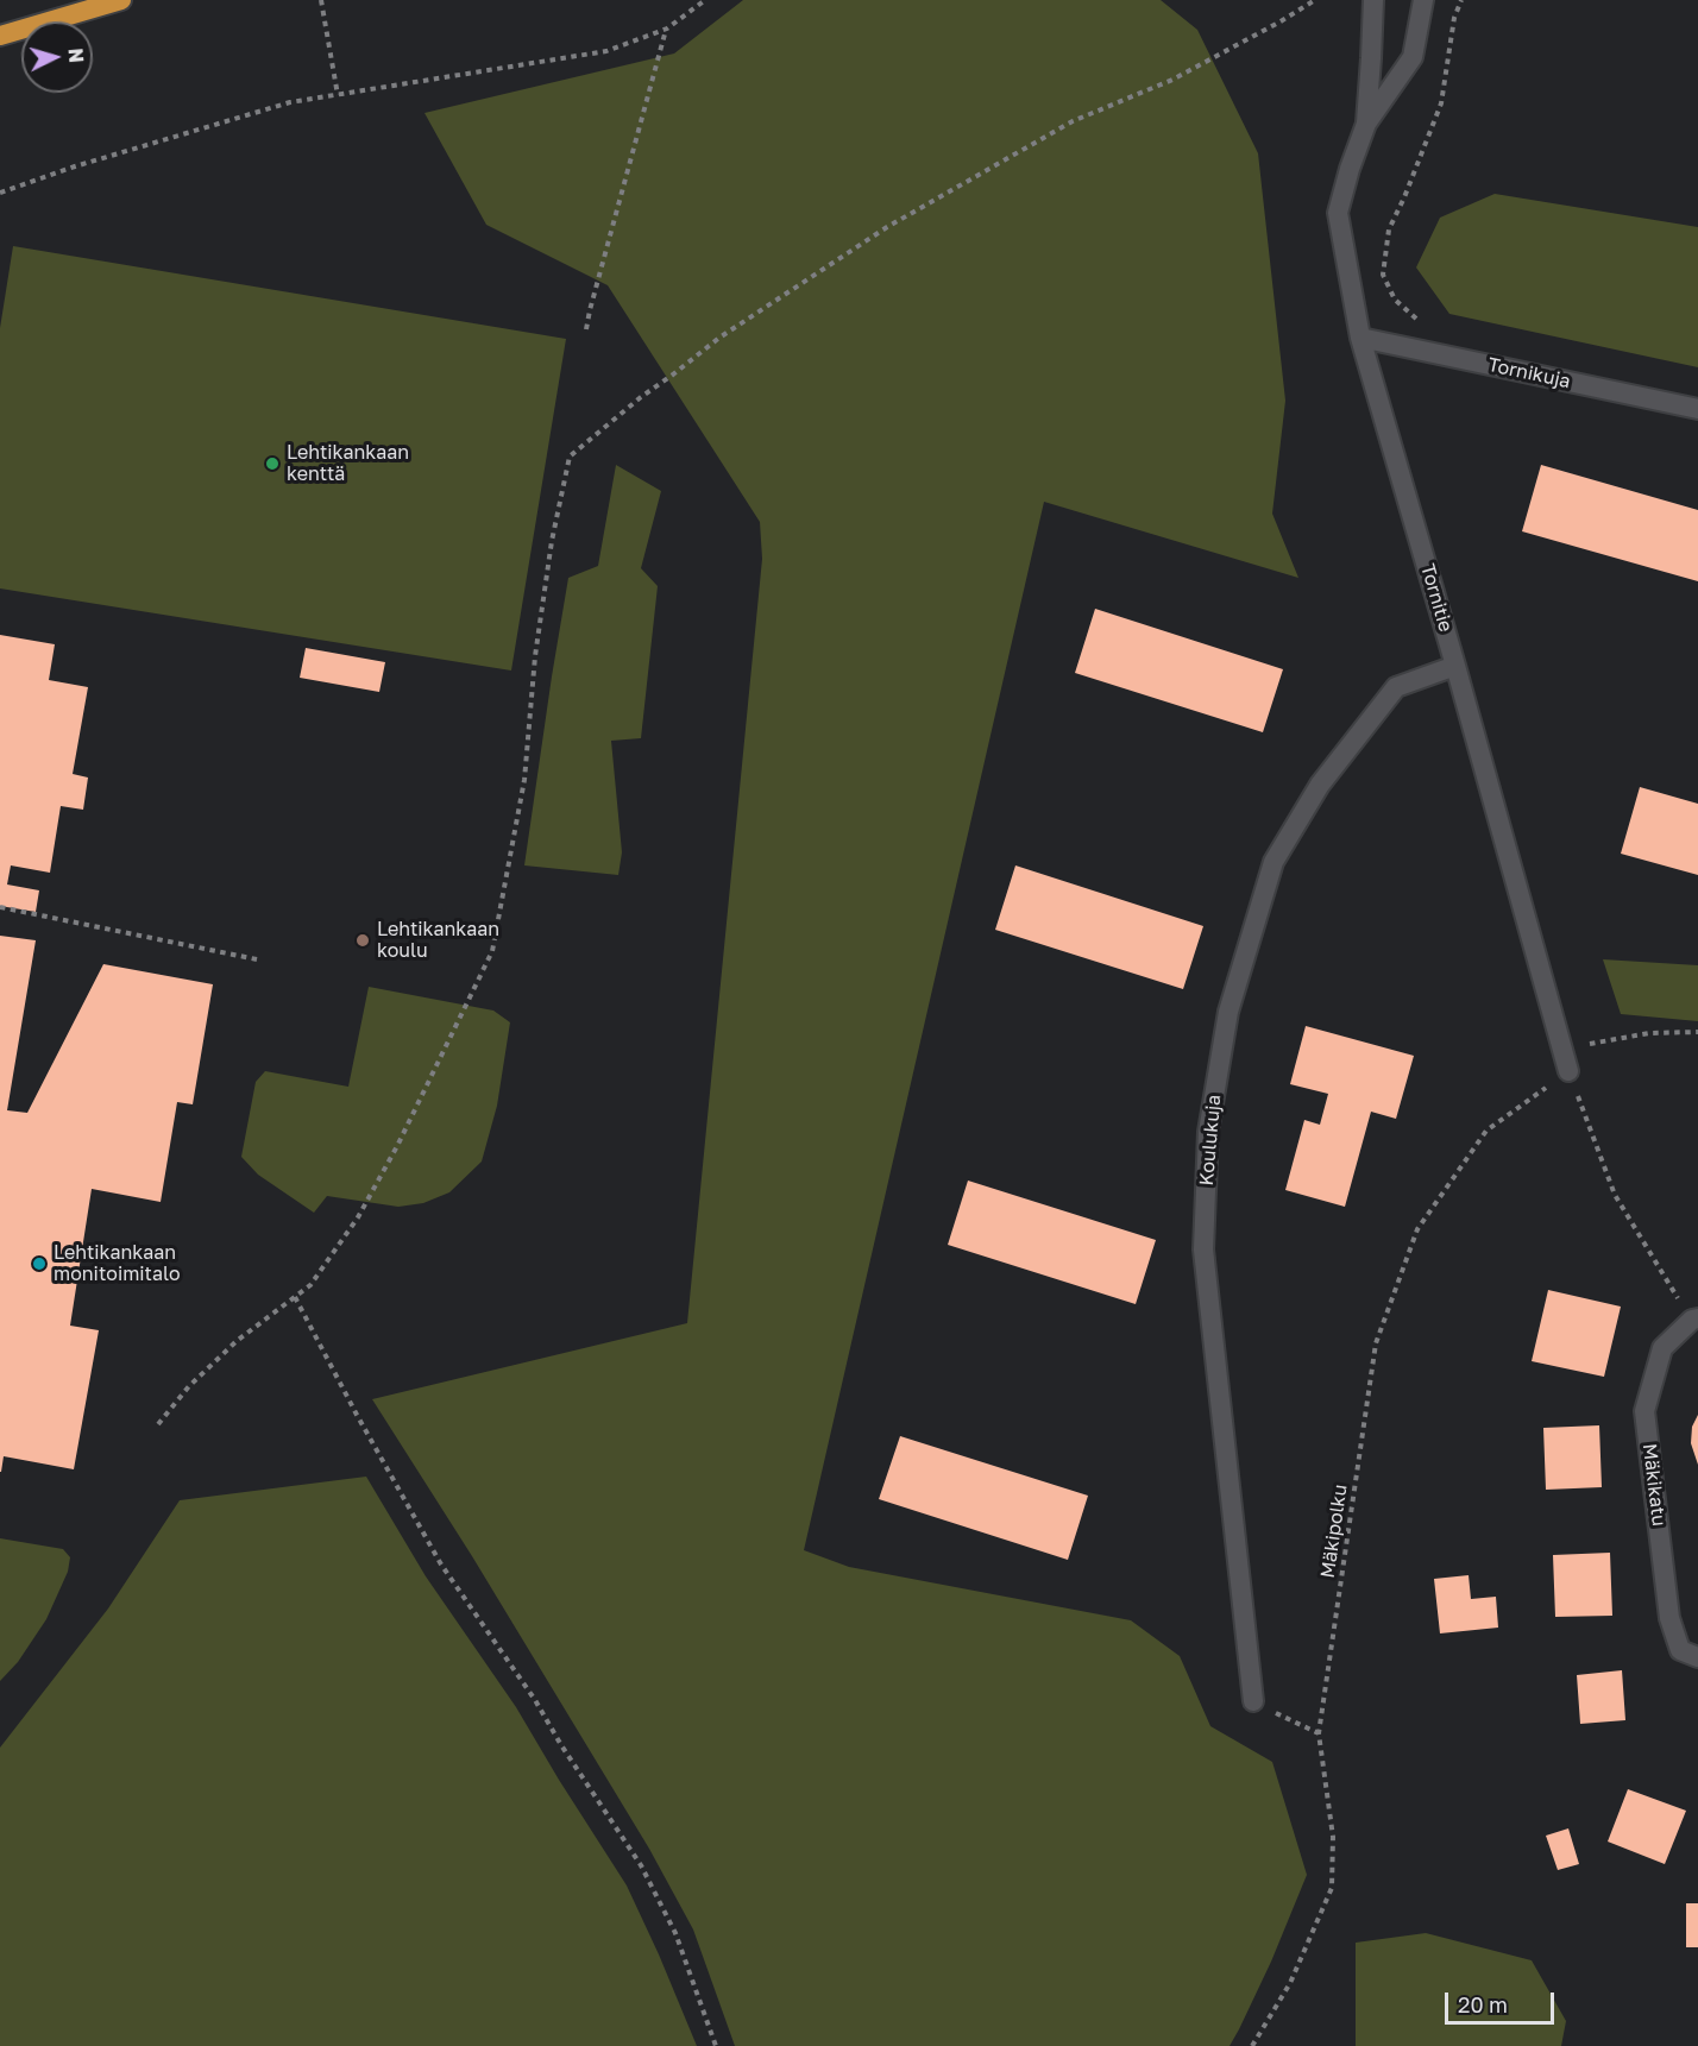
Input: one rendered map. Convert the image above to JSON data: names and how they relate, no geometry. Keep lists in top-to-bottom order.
{
  "streets": {
    "street": [
      "Tornikuja",
      "Tornitie",
      "Koulukuja",
      "Mäkikatu"
    ],
    "path": ["Mäkipolku"]
  },
  "crossings": [
    ["Tornikuja", "Tornitie"],
    ["Tornitie", "Koulukuja"],
    ["Tornitie", "Mäkipolku"]
  ],
  "places": ["Lehtikankaan kenttä", "Lehtikankaan koulu", "Lehtikankaan monitoimitalo"],
  "scale_bar": "20 m",
  "north": "right"
}
